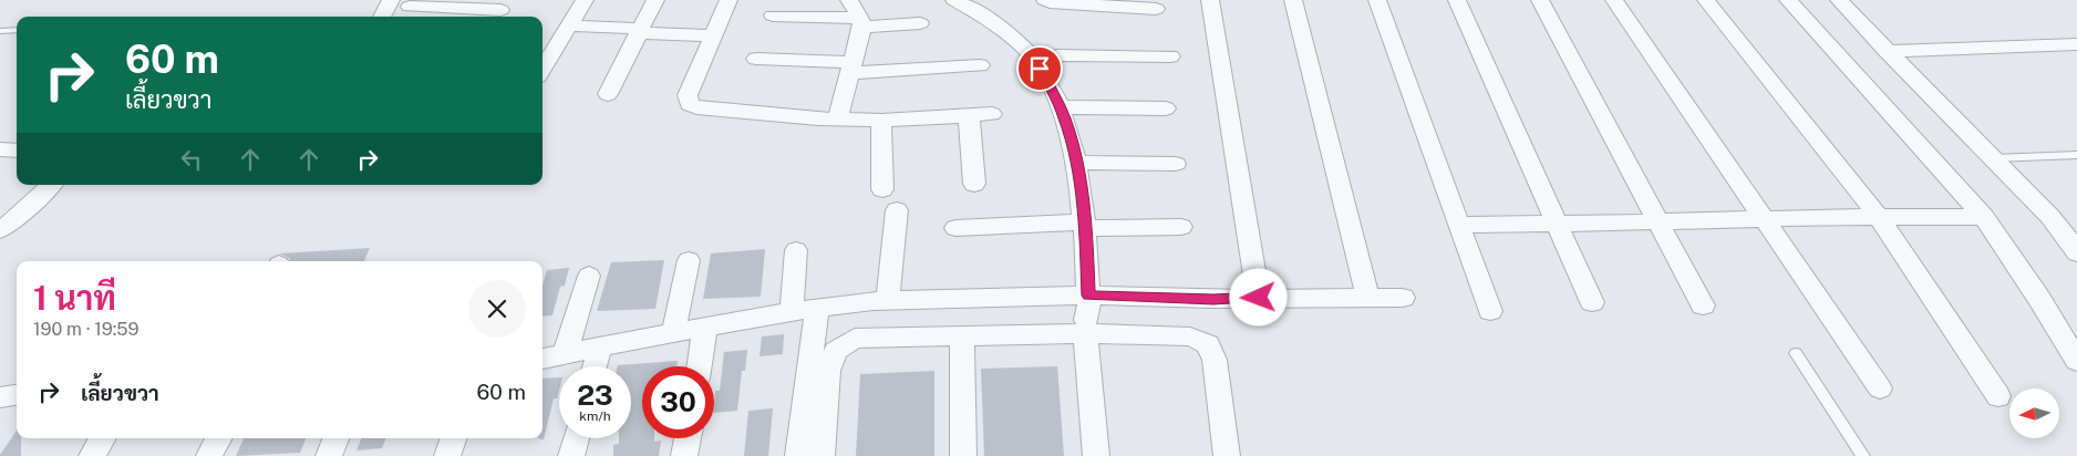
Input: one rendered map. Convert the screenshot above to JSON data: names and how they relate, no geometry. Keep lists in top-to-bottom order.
{
  "north": "left",
  "page": {
    "turn": ["60 m", "เลี้ยวขวา"],
    "heading": ["1 นาที", "190 m · 19:59"],
    "list": [
      {
        "name": "เลี้ยวขวา",
        "value": "60 m"
      }
    ],
    "speed": "23 km/h",
    "limit": "30"
  }
}
